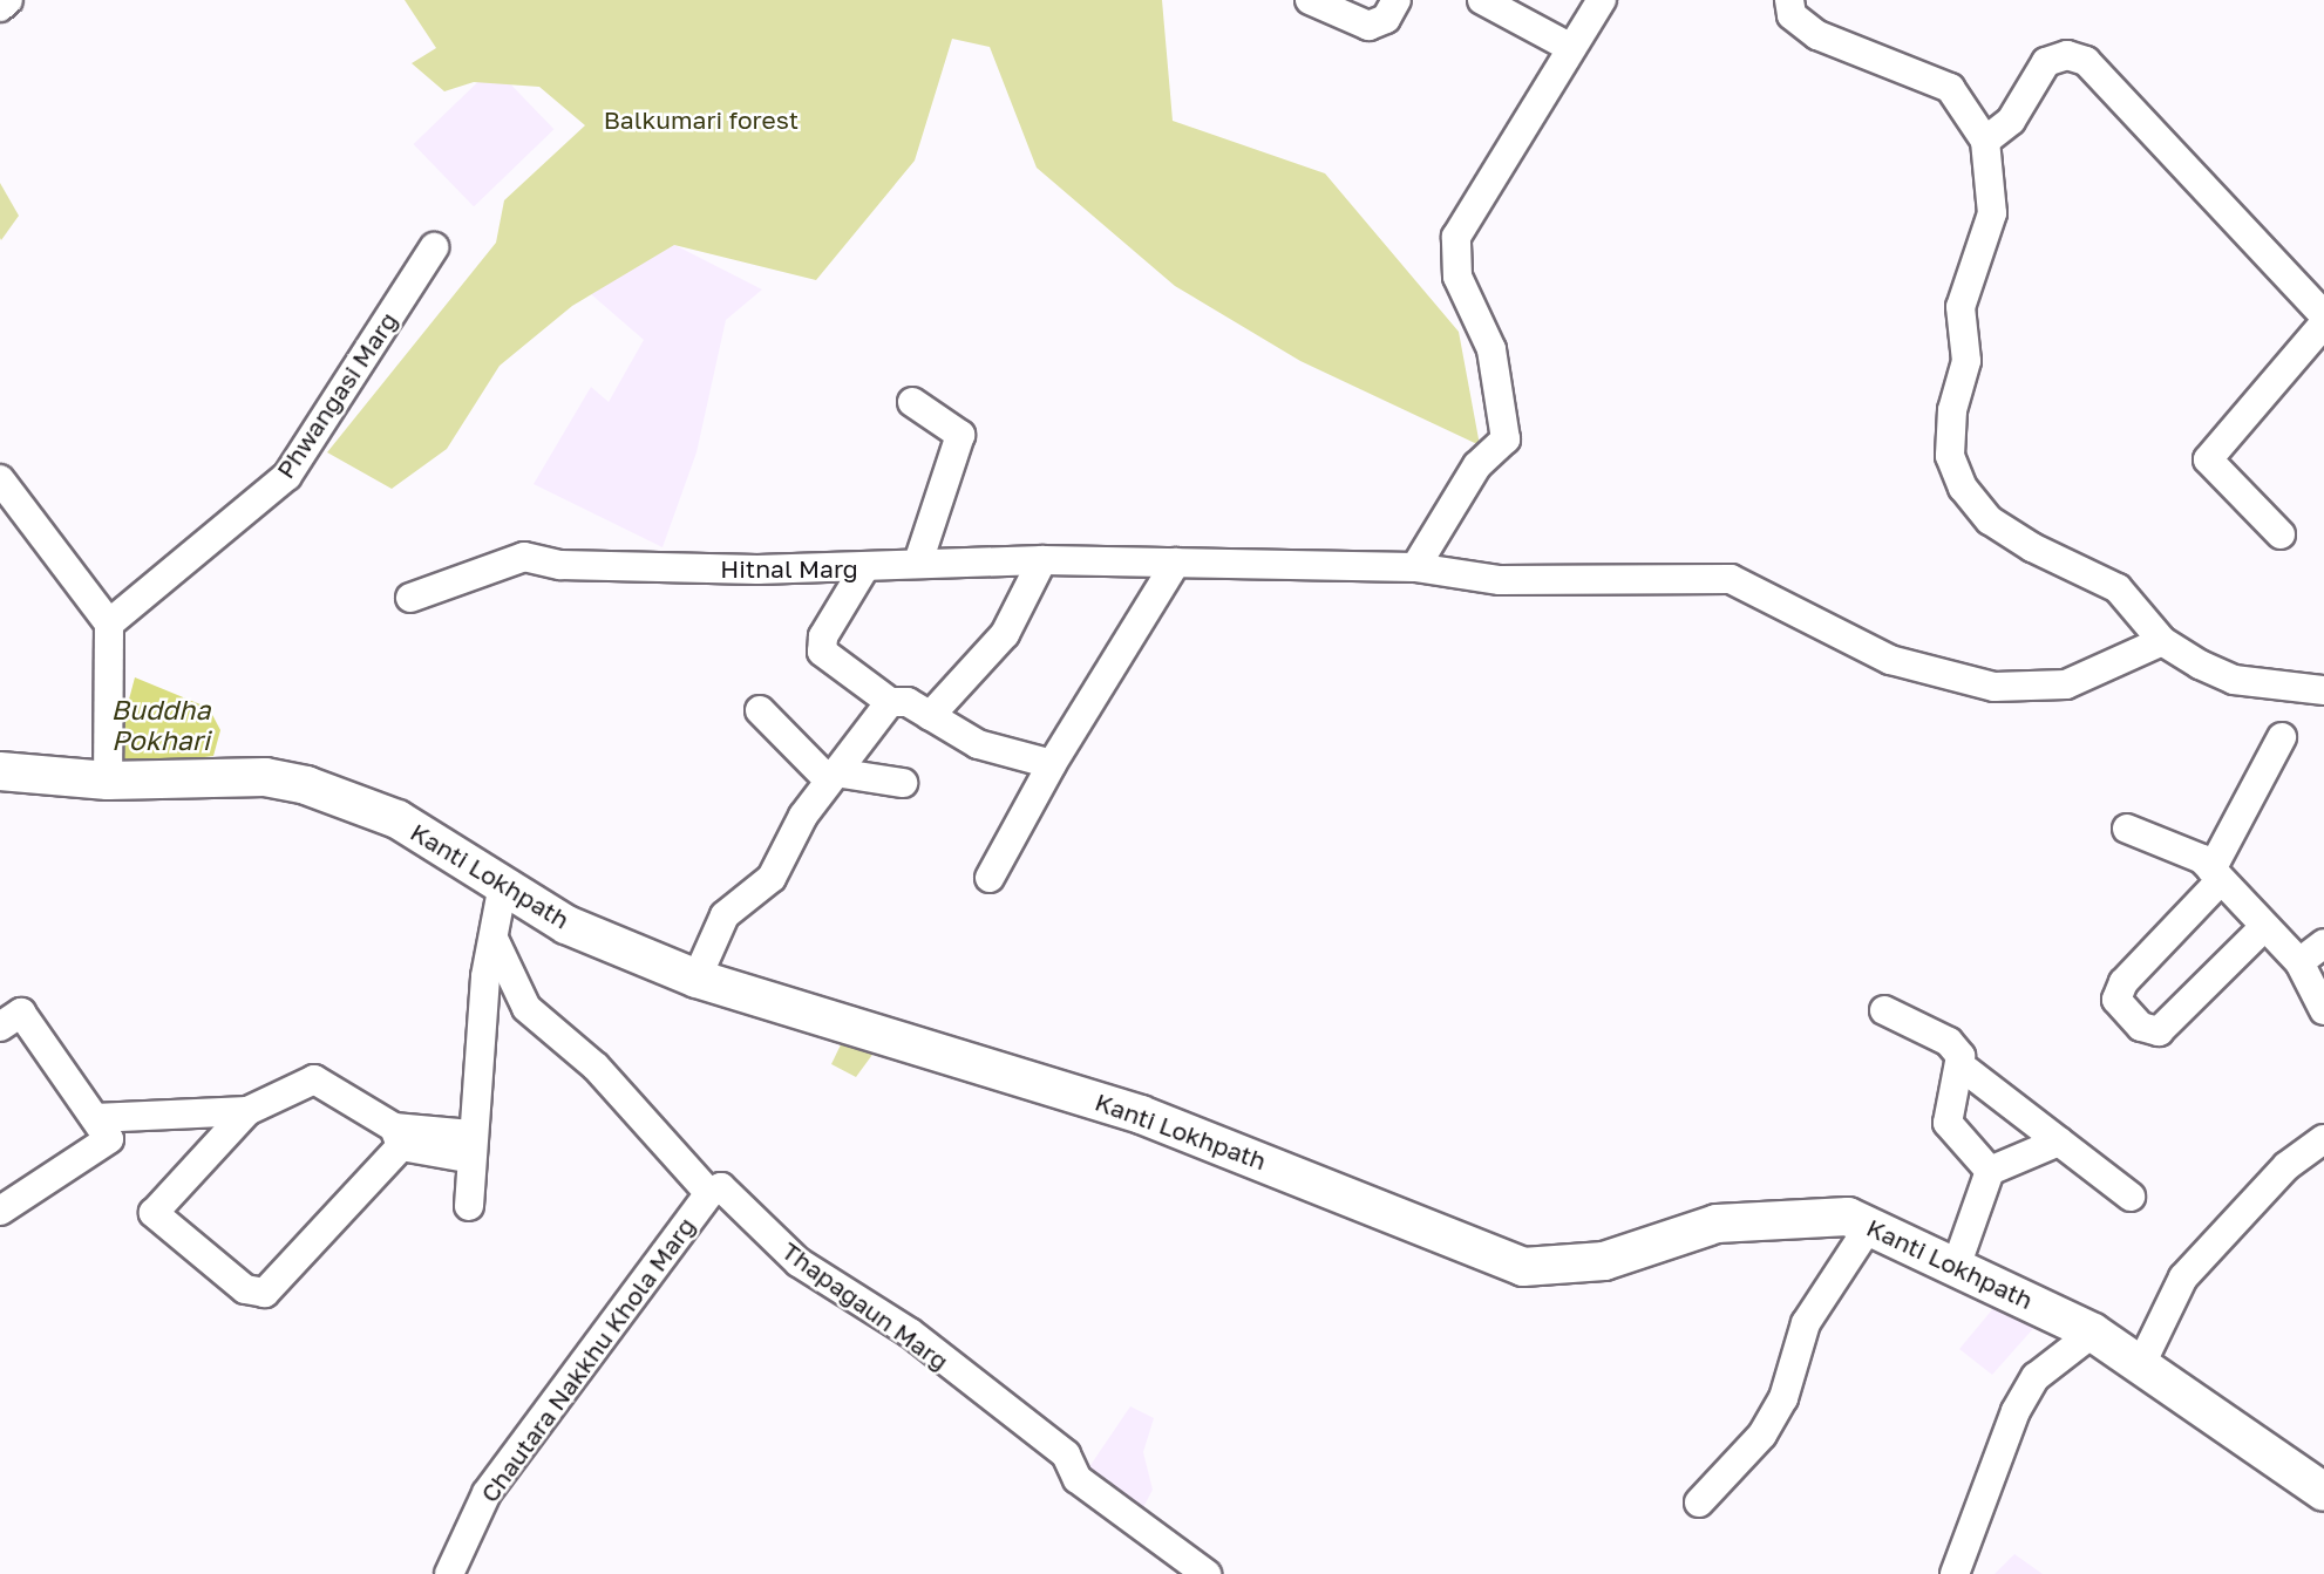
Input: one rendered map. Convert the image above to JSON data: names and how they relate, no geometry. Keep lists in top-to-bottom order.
{
  "streets": {
    "main road": ["Kanti Lokhpath"],
    "street": [
      "Phwangasi Marg",
      "Hitnal Marg",
      "Thapagaun Marg",
      "Chautara Nakkhu Khola Marg"
    ]
  },
  "crossings": [
    ["Thapagaun Marg", "Chautara Nakkhu Khola Marg"]
  ],
  "water": ["Buddha Pokhari"],
  "parks": ["Balkumari forest"]
}
